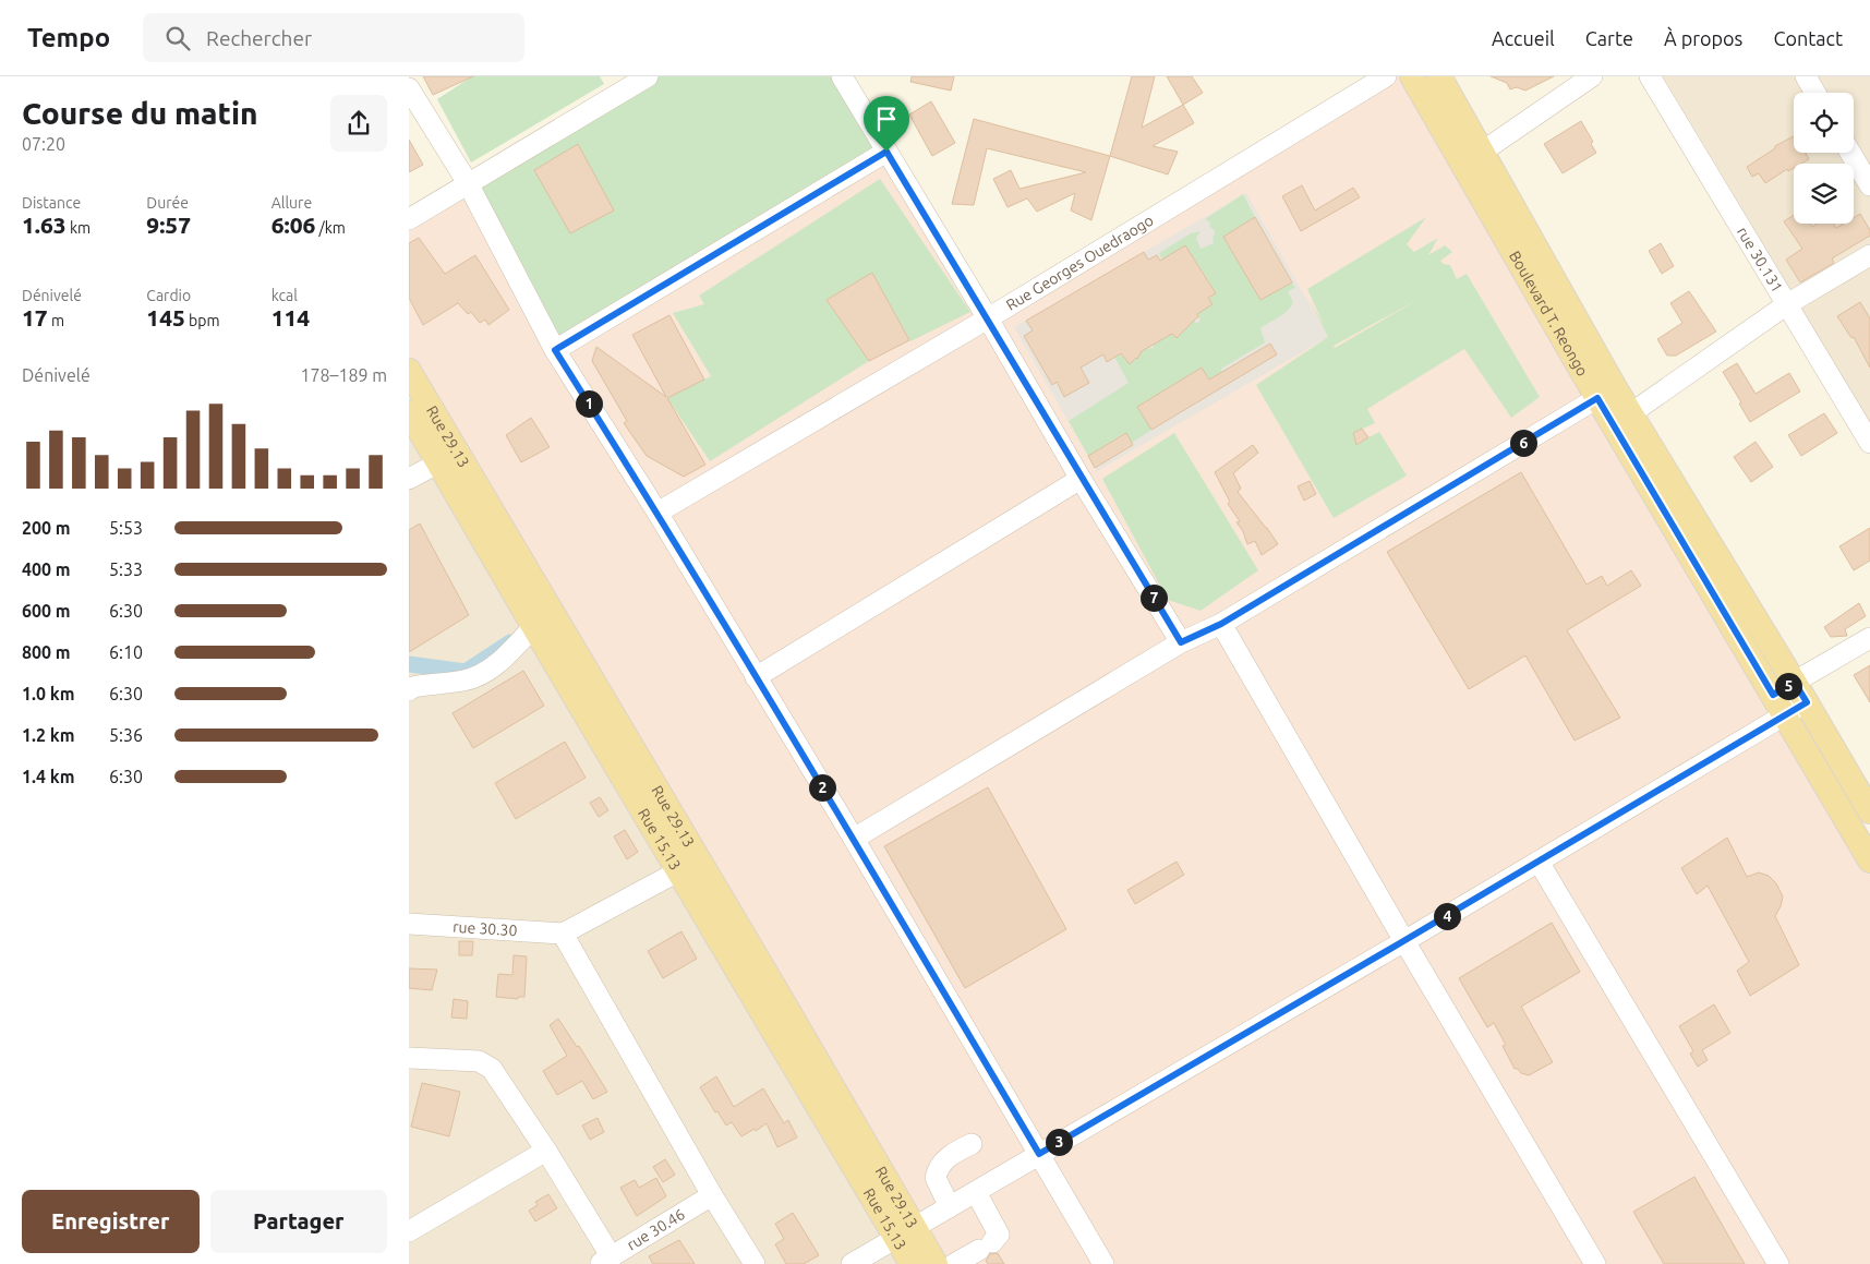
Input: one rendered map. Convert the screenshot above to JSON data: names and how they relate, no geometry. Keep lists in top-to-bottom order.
{
  "streets": {
    "main road": ["Boulevard T. Reongo", "Rue 29.13", "Rue 15.13"],
    "street": [
      "rue 30.131",
      "Rue Georges Ouedraogo",
      "rue 30.30",
      "rue 30.46"
    ]
  },
  "crossings": [
    ["Rue 29.13", "Rue 15.13"]
  ],
  "page": {
    "header": "Tempo",
    "search": "Rechercher",
    "nav": [
      "Accueil",
      "Carte",
      "À propos",
      "Contact"
    ],
    "heading": ["Course du matin", "07:20"],
    "stats": [
      ["Distance", "1.63 km"],
      ["Durée", "9:57"],
      ["Allure", "6:06 /km"],
      ["Dénivelé", "17 m"],
      ["Cardio", "145 bpm"],
      ["kcal", "114"]
    ],
    "chart": ["Dénivelé", "178–189 m"],
    "pins": [
      "1",
      "6",
      "7",
      "5",
      "2",
      "4",
      "3"
    ],
    "list": [
      {
        "name": "200 m",
        "note": "5:53"
      },
      {
        "name": "400 m",
        "note": "5:33"
      },
      {
        "name": "600 m",
        "note": "6:30"
      },
      {
        "name": "800 m",
        "note": "6:10"
      },
      {
        "name": "1.0 km",
        "note": "6:30"
      },
      {
        "name": "1.2 km",
        "note": "5:36"
      },
      {
        "name": "1.4 km",
        "note": "6:30"
      }
    ],
    "buttons": ["Enregistrer", "Partager"]
  }
}
